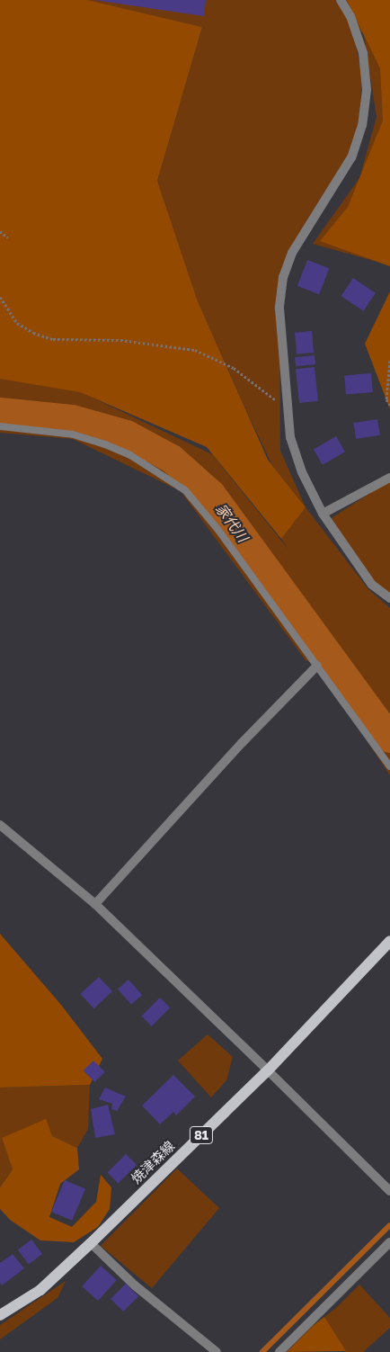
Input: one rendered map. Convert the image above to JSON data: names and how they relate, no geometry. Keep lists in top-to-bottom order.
{
  "streets": {
    "main road": ["81", "焼津森線"]
  },
  "water": ["家代川"]
}
